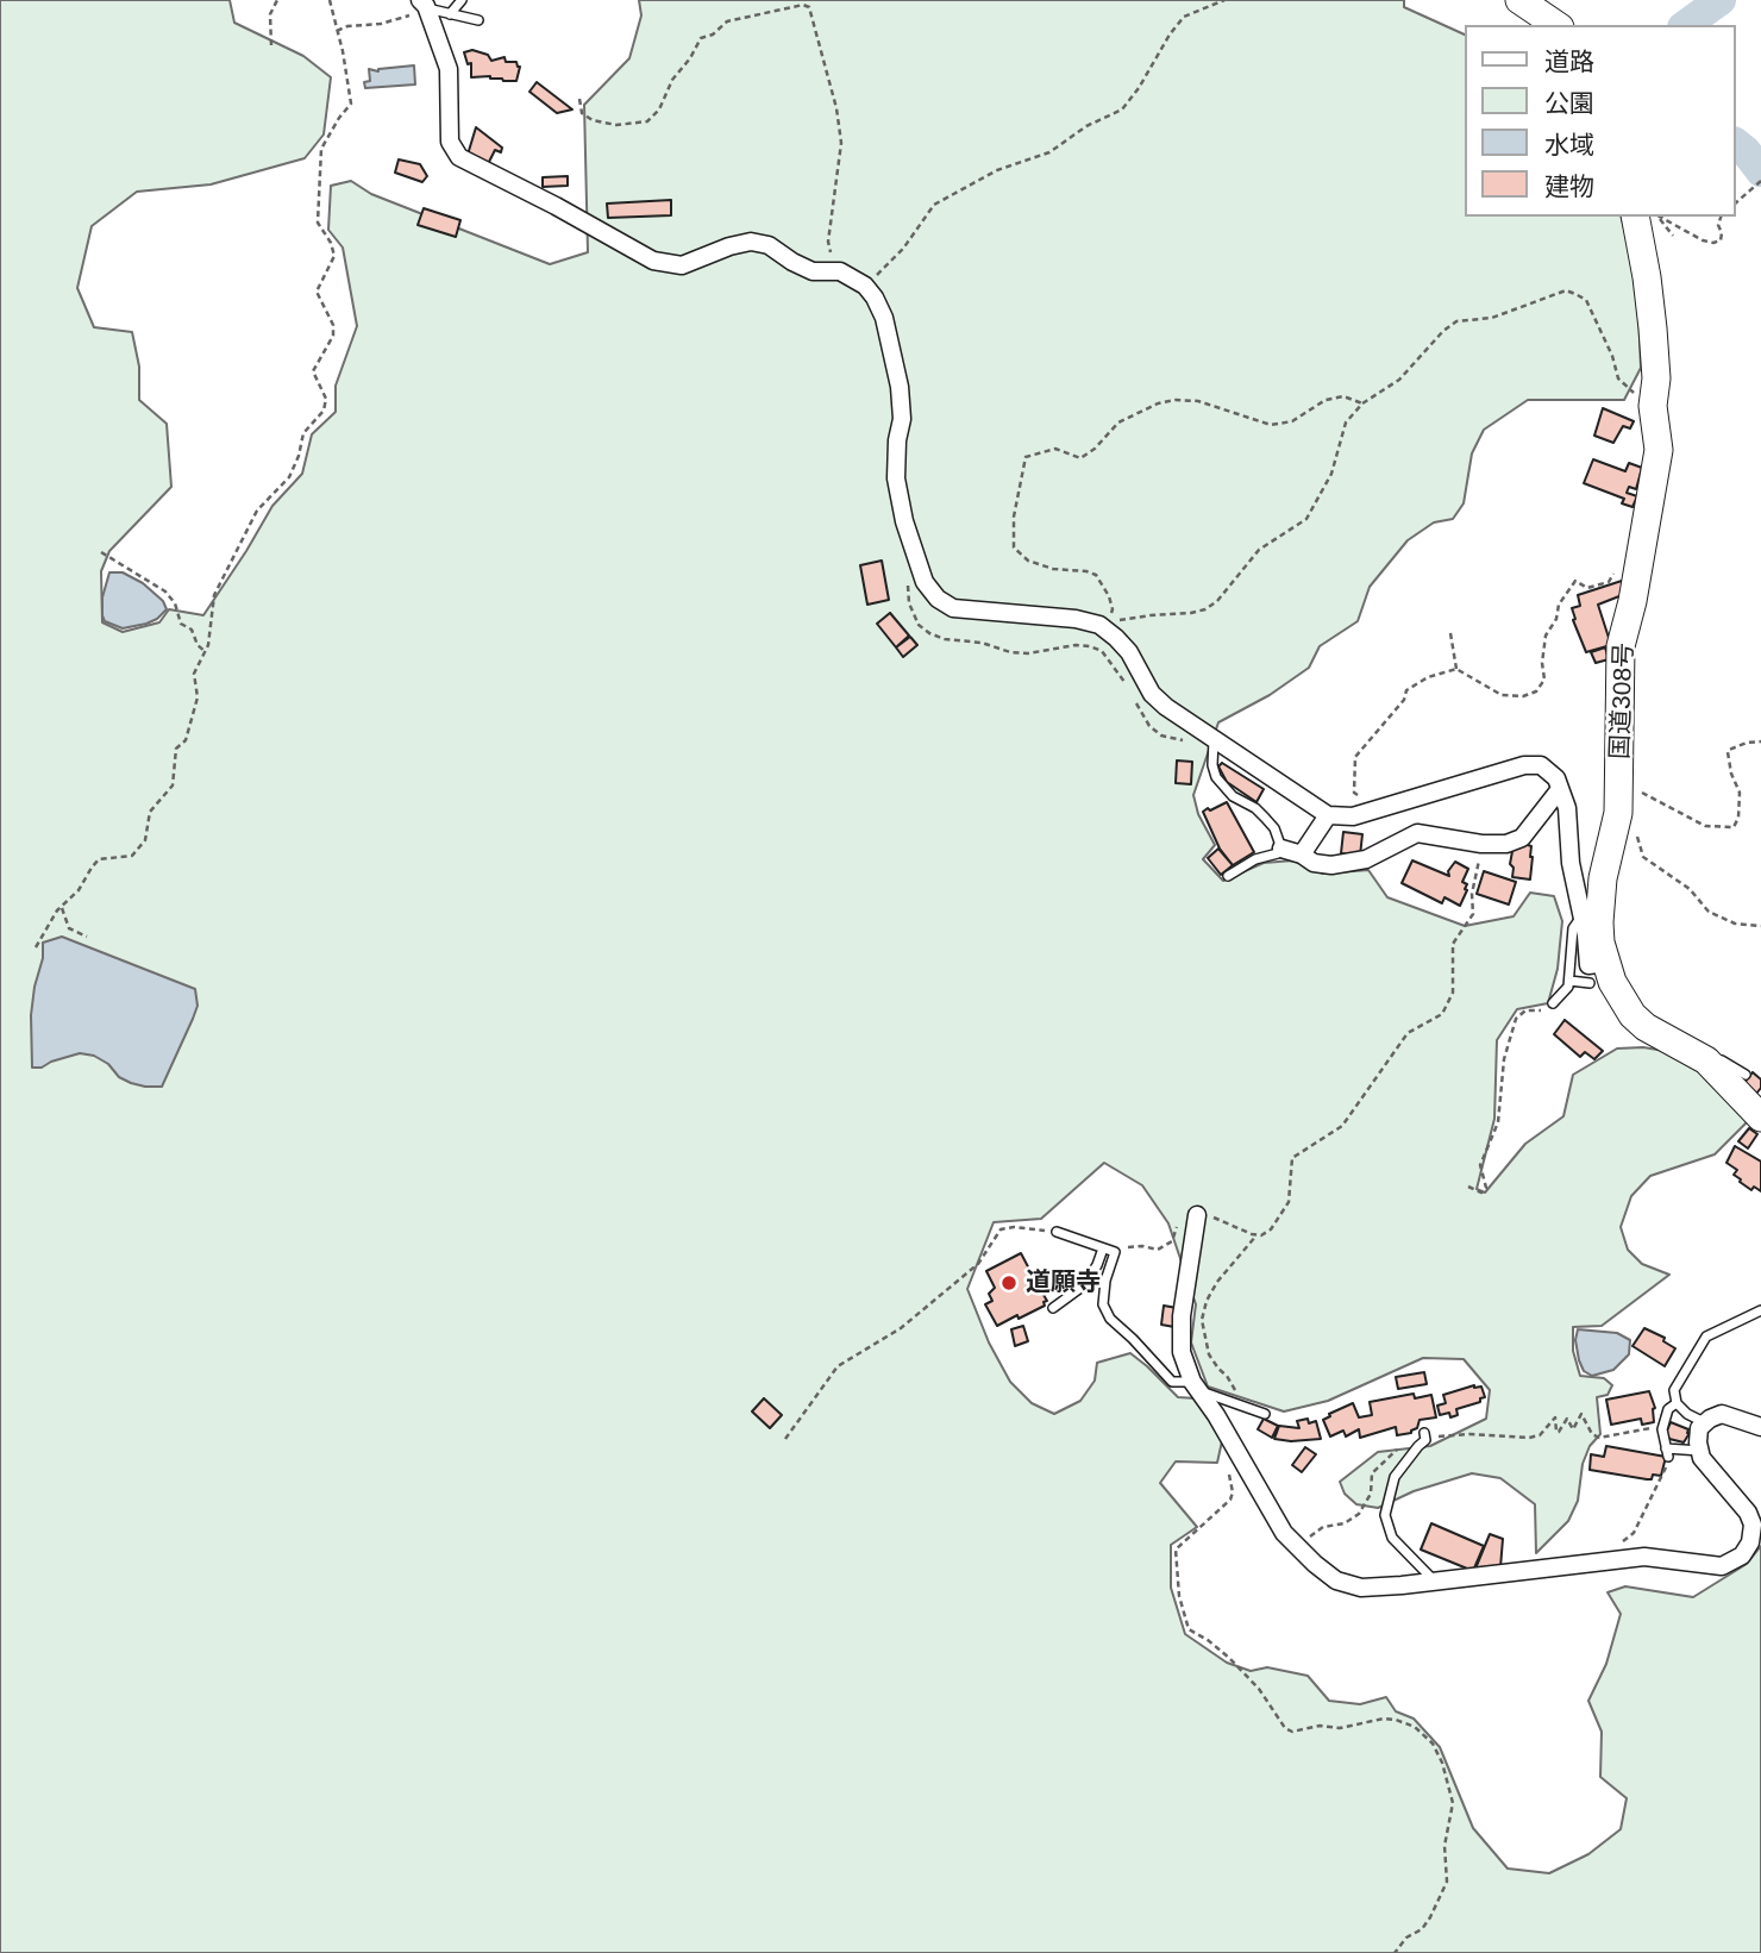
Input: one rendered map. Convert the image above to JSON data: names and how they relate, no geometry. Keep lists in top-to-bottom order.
{
  "streets": {
    "highway": ["国道308号"]
  },
  "places": ["道願寺"],
  "legend": [
    "道路",
    "公園",
    "水域",
    "建物"
  ]
}
